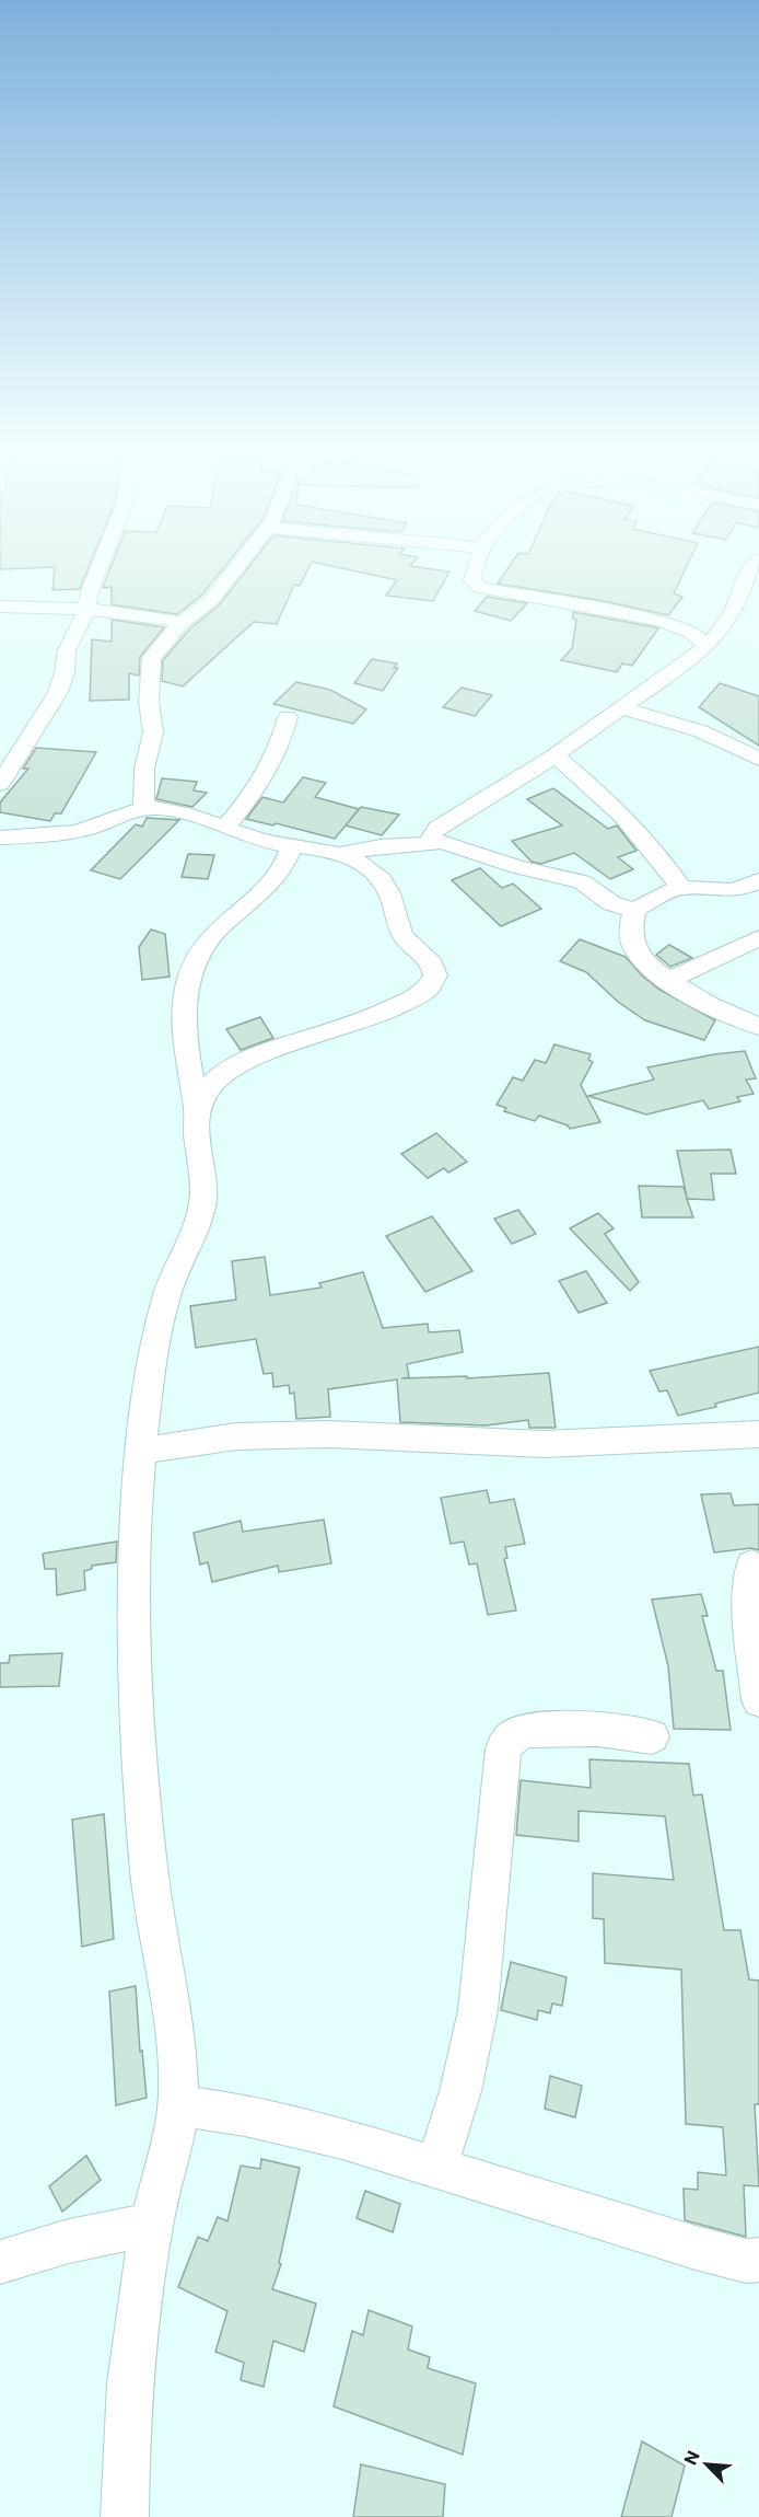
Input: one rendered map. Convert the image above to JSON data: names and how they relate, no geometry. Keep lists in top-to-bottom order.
{
  "north": "top left"
}
